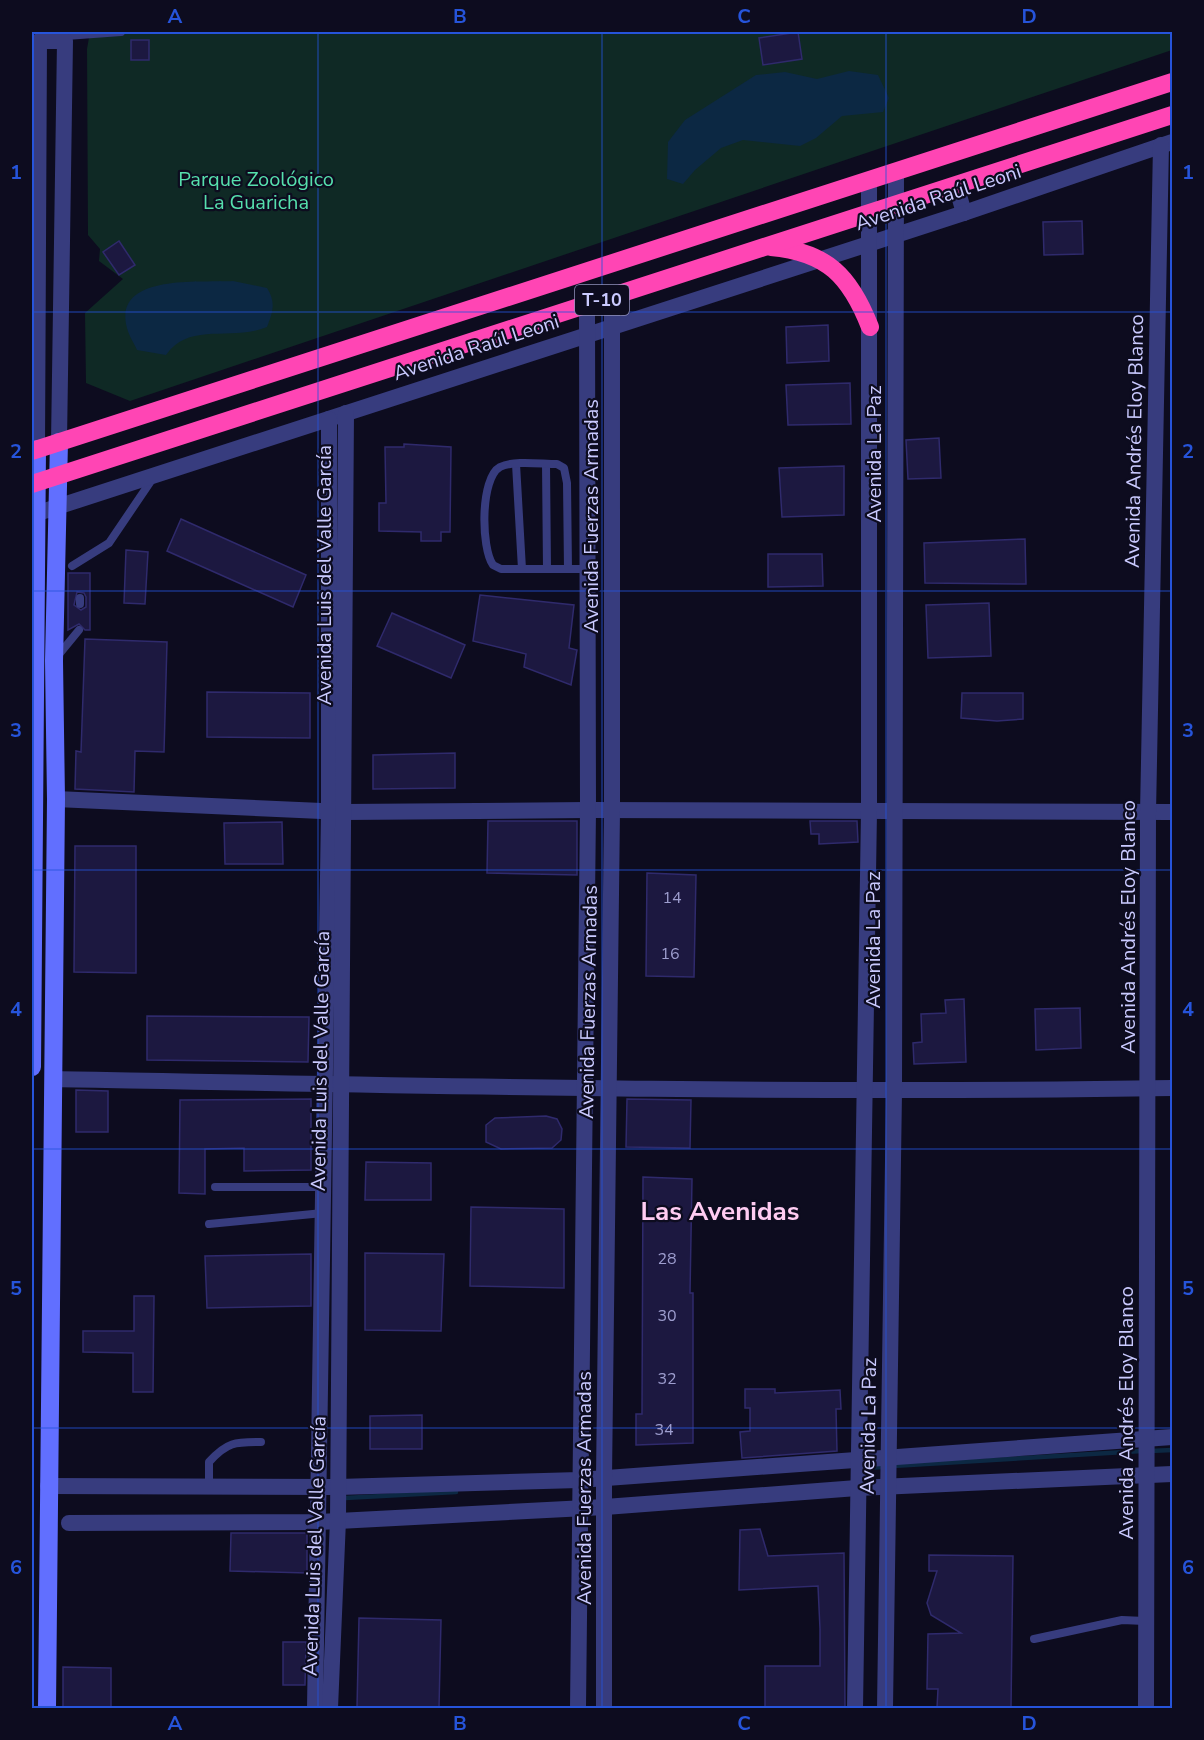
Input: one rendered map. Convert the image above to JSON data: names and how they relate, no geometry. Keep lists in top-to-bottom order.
{
  "streets": {
    "highway": ["Avenida Raúl Leoni", "T-10"],
    "street": [
      "Avenida Andrés Eloy Blanco",
      "Avenida La Paz",
      "Avenida Fuerzas Armadas",
      "Avenida Luis del Valle García"
    ]
  },
  "crossings": [
    ["Avenida Raúl Leoni", "Avenida Andrés Eloy Blanco"],
    ["Avenida Raúl Leoni", "Avenida La Paz"],
    ["Avenida Raúl Leoni", "Avenida Fuerzas Armadas"],
    ["Avenida Raúl Leoni", "Avenida Luis del Valle García"]
  ],
  "districts": ["Las Avenidas"],
  "parks": ["Parque Zoológico La Guaricha"],
  "house_numbers": [
    "14",
    "16",
    "28",
    "30",
    "32",
    "34"
  ],
  "grid": {
    "columns": [
      "A",
      "B",
      "C",
      "D"
    ],
    "rows": [
      "1",
      "2",
      "3",
      "4",
      "5",
      "6"
    ]
  }
}
